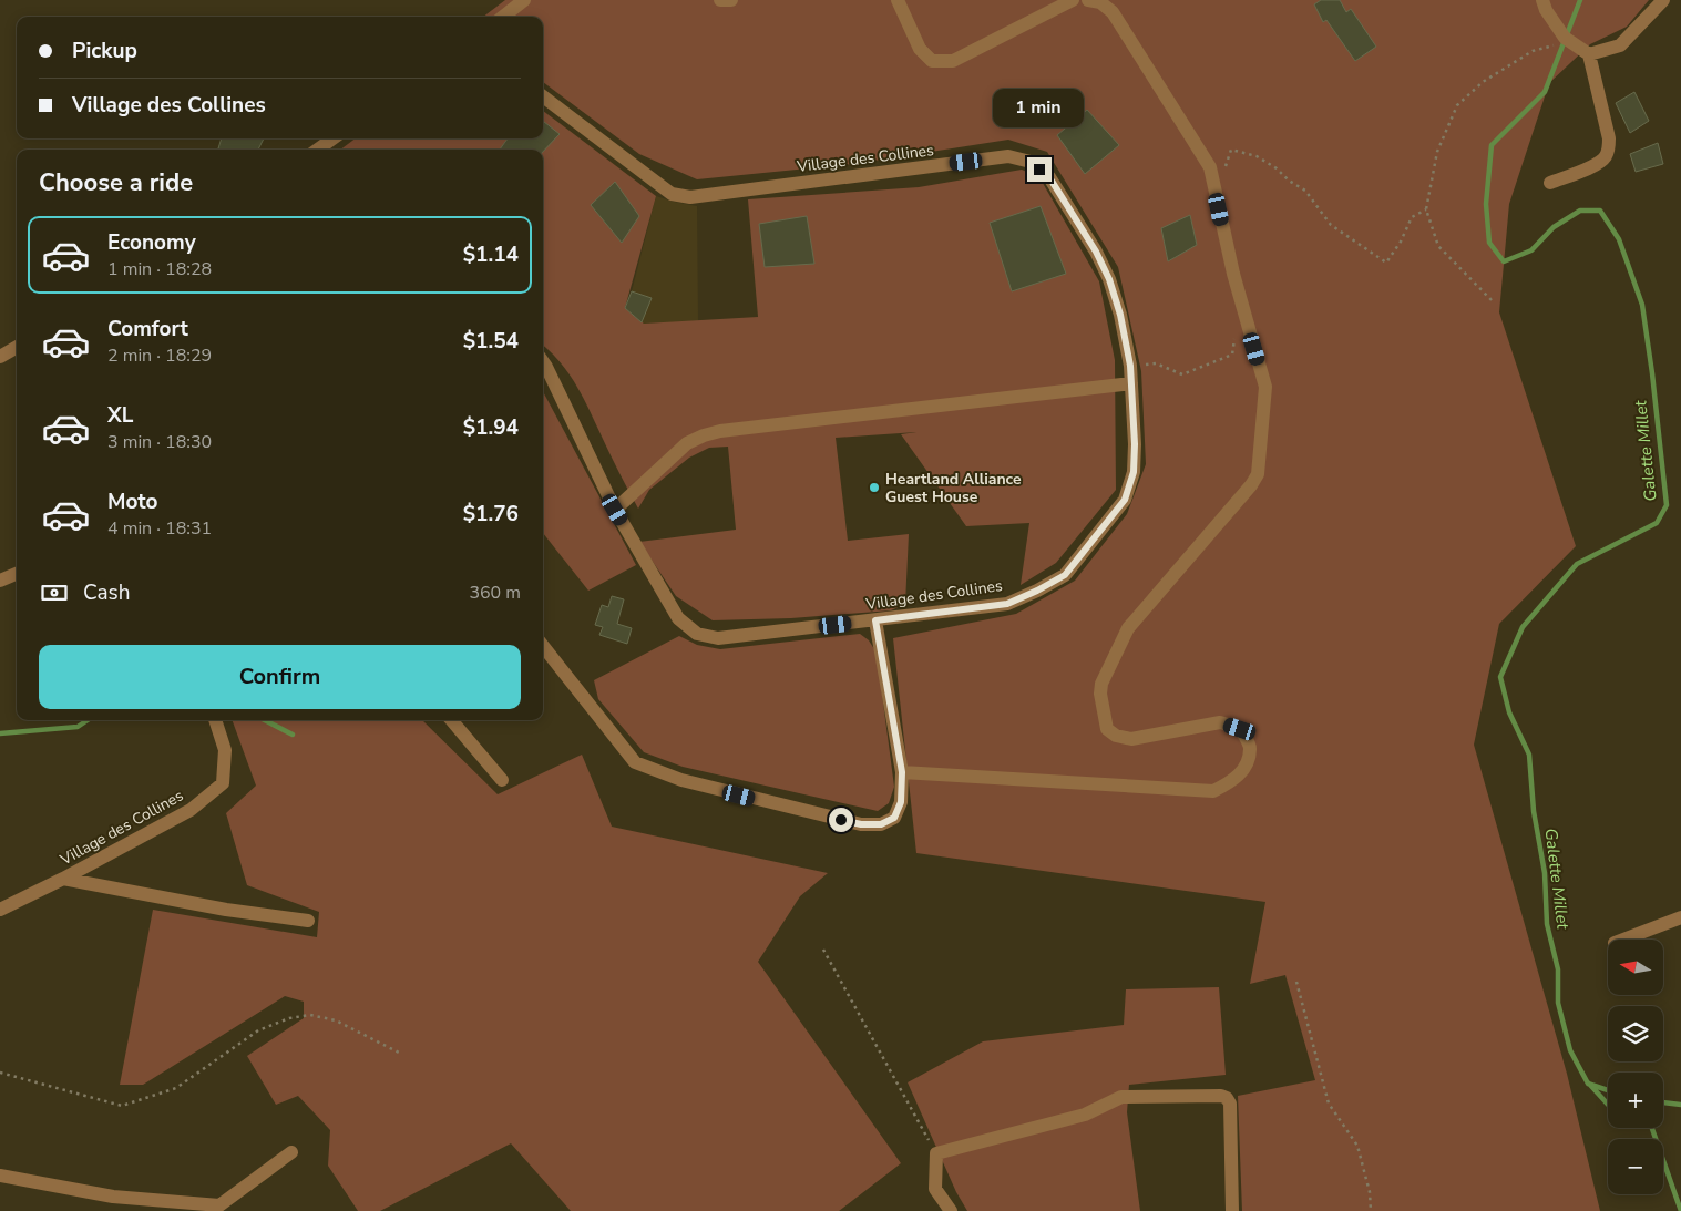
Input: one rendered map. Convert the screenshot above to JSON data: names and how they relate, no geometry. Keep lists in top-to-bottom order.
{
  "streets": {
    "street": ["Village des Collines"]
  },
  "water": ["Galette Millet"],
  "places": ["Heartland Alliance Guest House"],
  "north": "left",
  "page": {
    "banner": ["Pickup", "Village des Collines"],
    "bubble": "1 min",
    "heading": "Choose a ride",
    "list": [
      {
        "name": "Economy",
        "note": "1 min · 18:28",
        "value": "$1.14"
      },
      {
        "name": "Comfort",
        "note": "2 min · 18:29",
        "value": "$1.54"
      },
      {
        "name": "XL",
        "note": "3 min · 18:30",
        "value": "$1.94"
      },
      {
        "name": "Moto",
        "note": "4 min · 18:31",
        "value": "$1.76"
      }
    ],
    "pay": ["Cash", "360 m"],
    "buttons": "Confirm",
    "map_buttons": ["+", "−"]
  }
}
